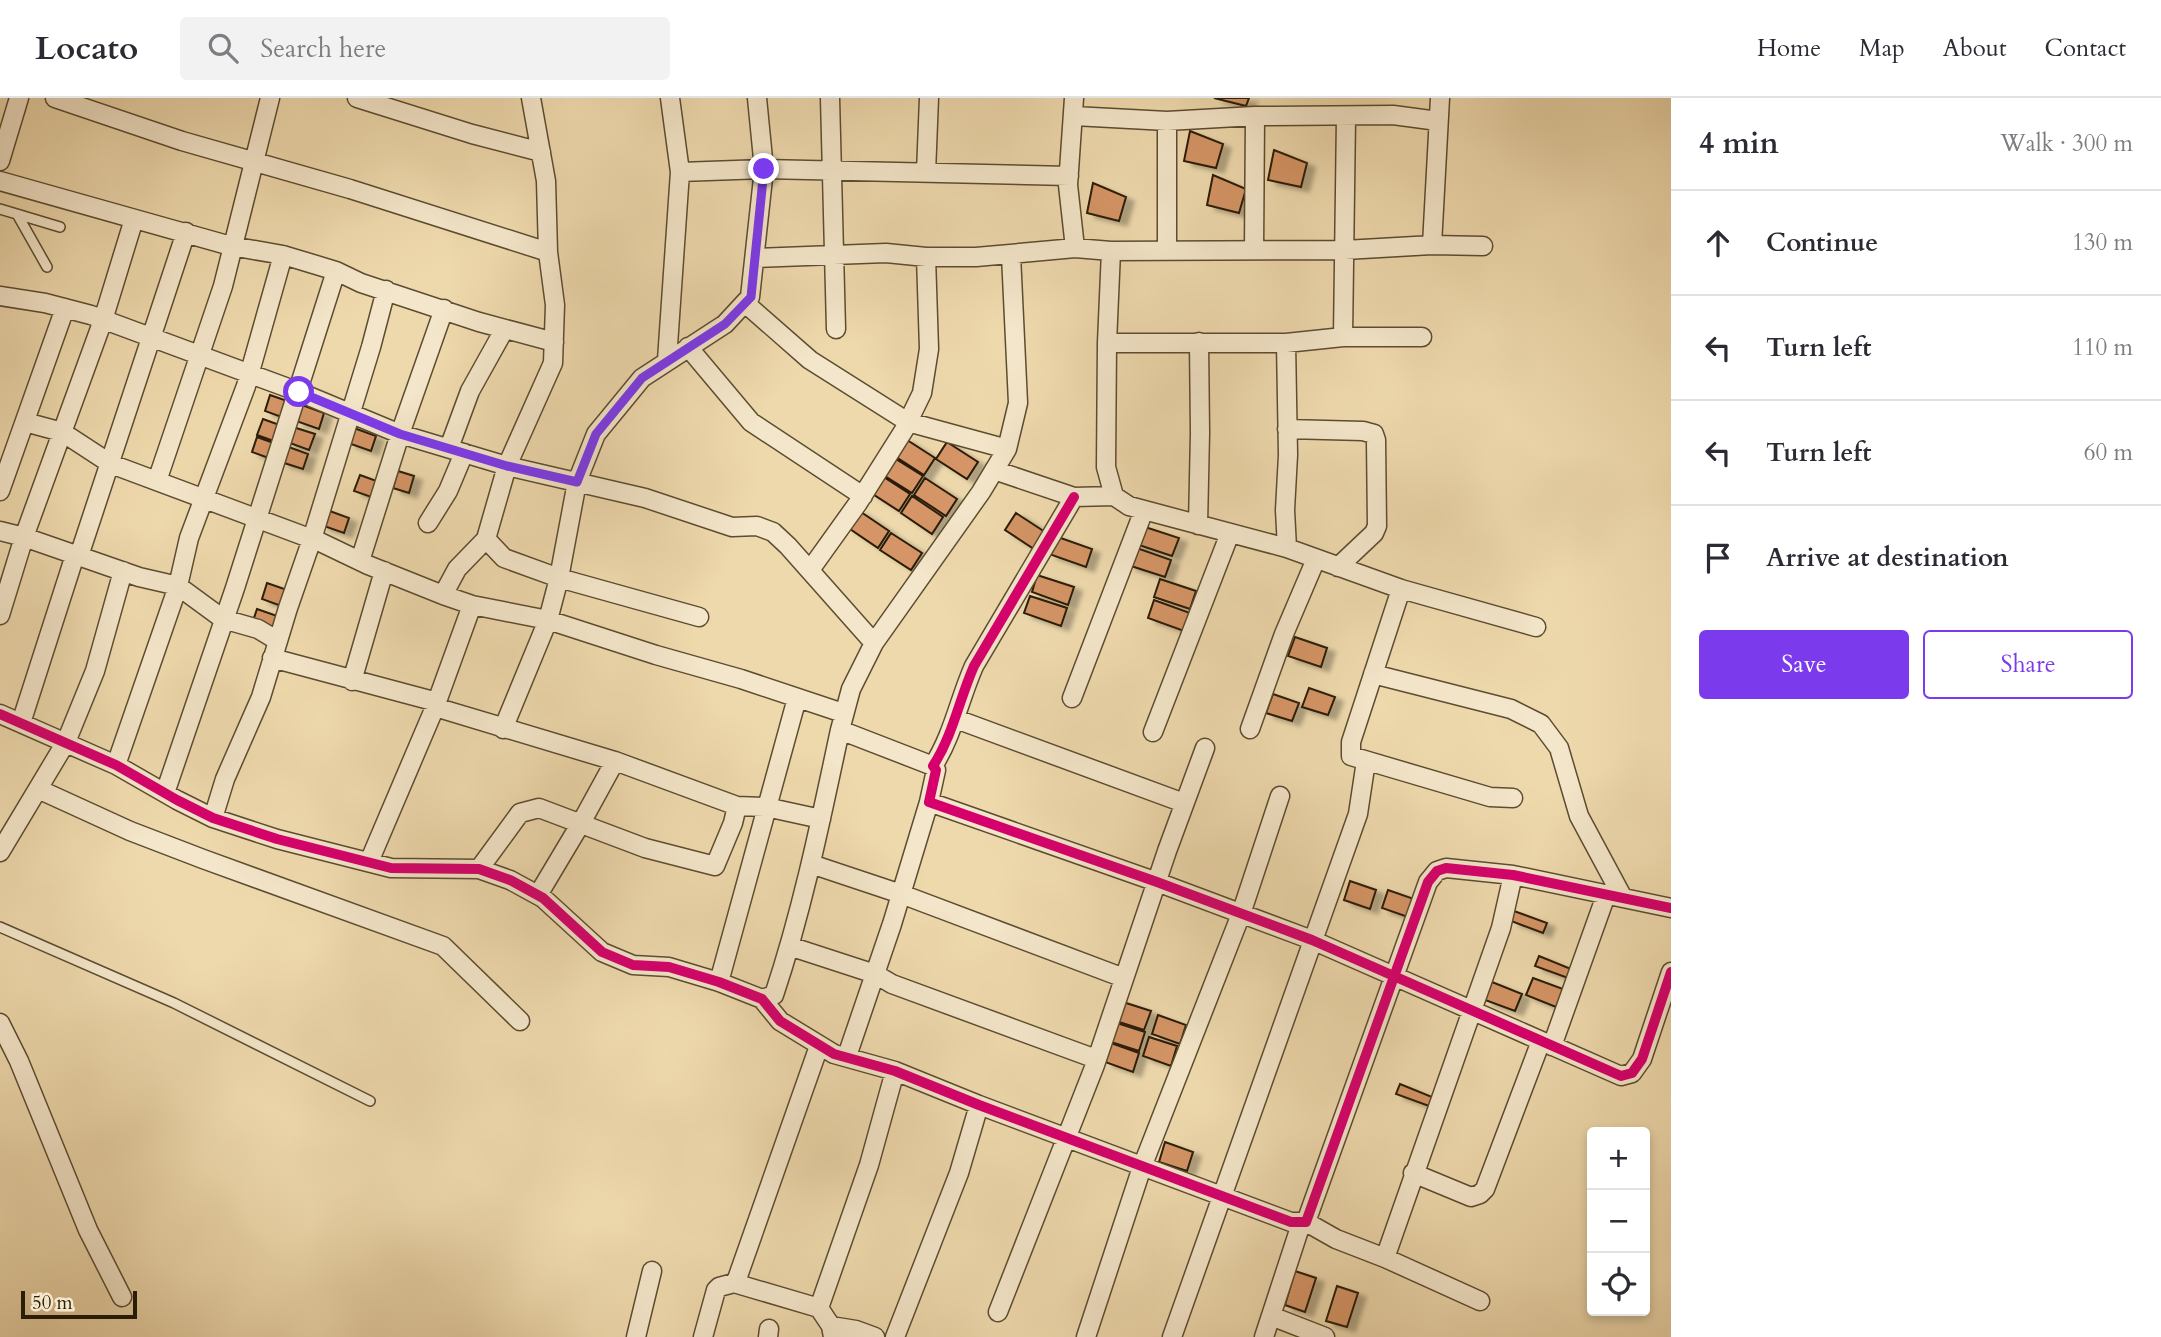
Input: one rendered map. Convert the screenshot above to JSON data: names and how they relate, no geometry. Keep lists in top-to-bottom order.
{
  "scale_bar": "50 m",
  "page": {
    "header": "Locato",
    "search": "Search here",
    "nav": [
      "Home",
      "Map",
      "About",
      "Contact"
    ],
    "heading": ["4 min", "Walk · 300 m"],
    "list": [
      ["Continue", "130 m"],
      ["Turn left", "110 m"],
      ["Turn left", "60 m"],
      "Arrive at destination"
    ],
    "buttons": ["Save", "Share"],
    "map_buttons": ["+", "−"],
    "scale": "50 m"
  }
}
